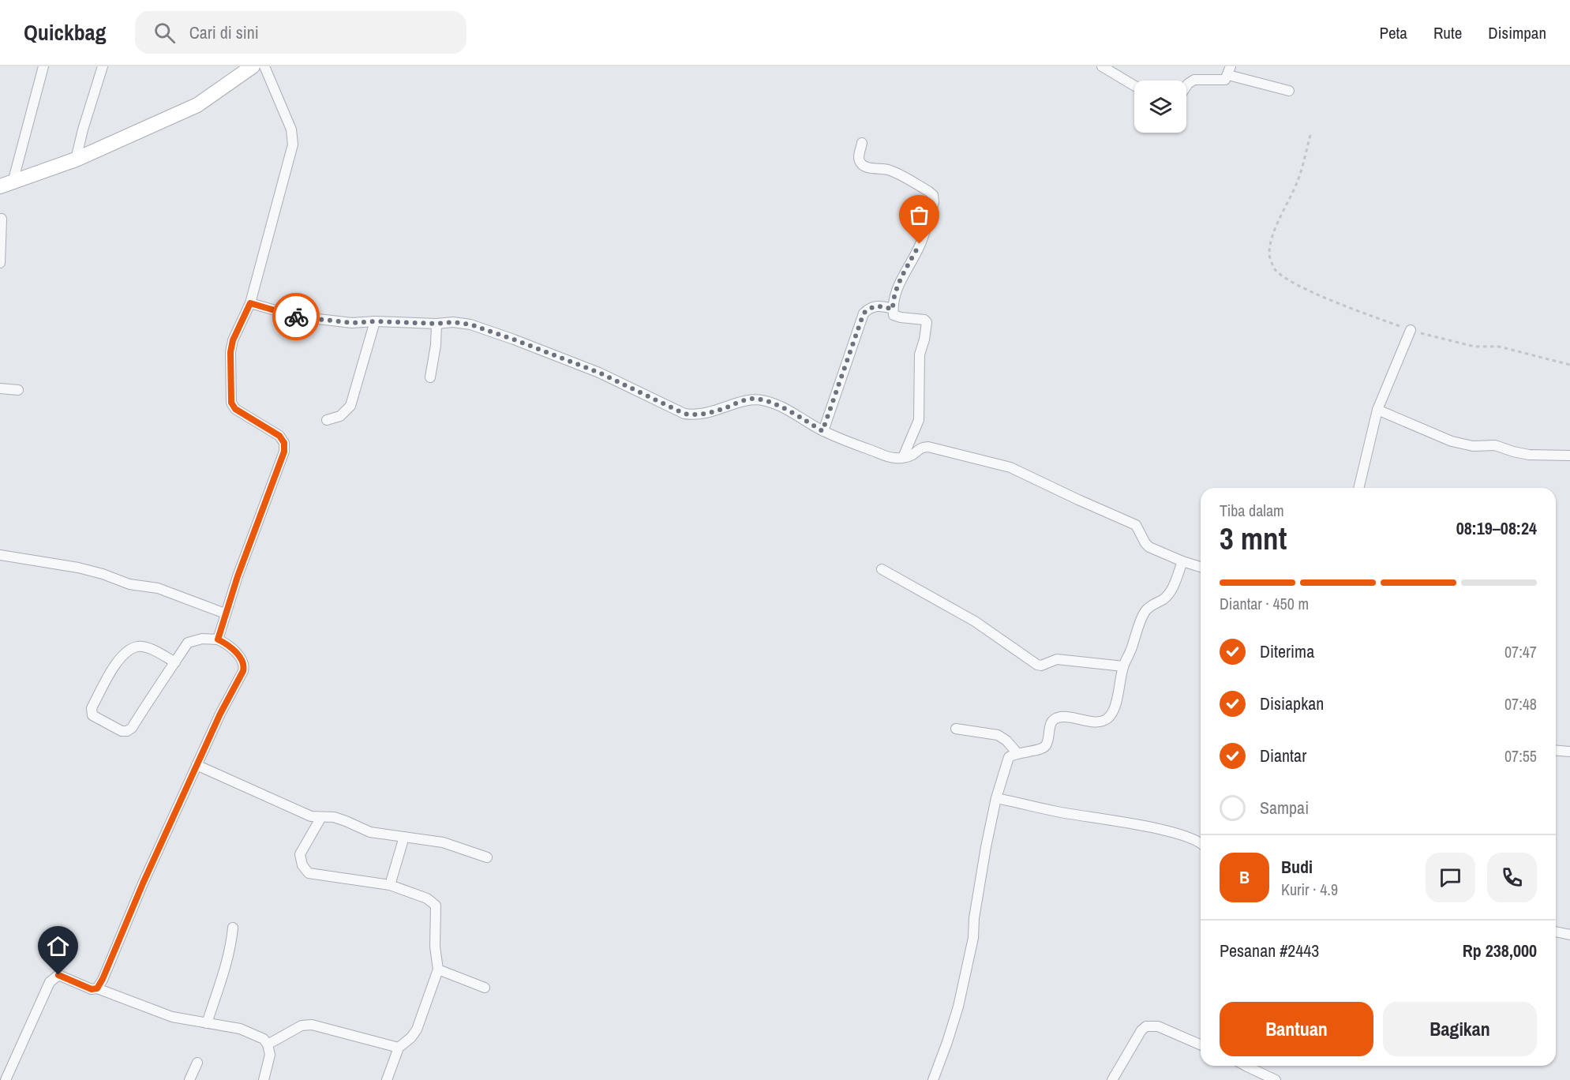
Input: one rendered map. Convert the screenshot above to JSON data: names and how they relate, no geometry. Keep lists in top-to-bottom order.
{
  "page": {
    "header": "Quickbag",
    "search": "Cari di sini",
    "nav": ["Peta", "Rute", "Disimpan"],
    "heading": ["3 mnt", "Tiba dalam", "08:19–08:24"],
    "panel": [
      "Budi",
      "Kurir · 4.9",
      "Pesanan #2443",
      "Rp 238,000"
    ],
    "bar": "Diantar · 450 m",
    "list": [
      ["Diterima", "07:47"],
      ["Disiapkan", "07:48"],
      ["Diantar", "07:55"],
      "Sampai"
    ],
    "round": "B",
    "buttons": ["Bantuan", "Bagikan"]
  }
}
